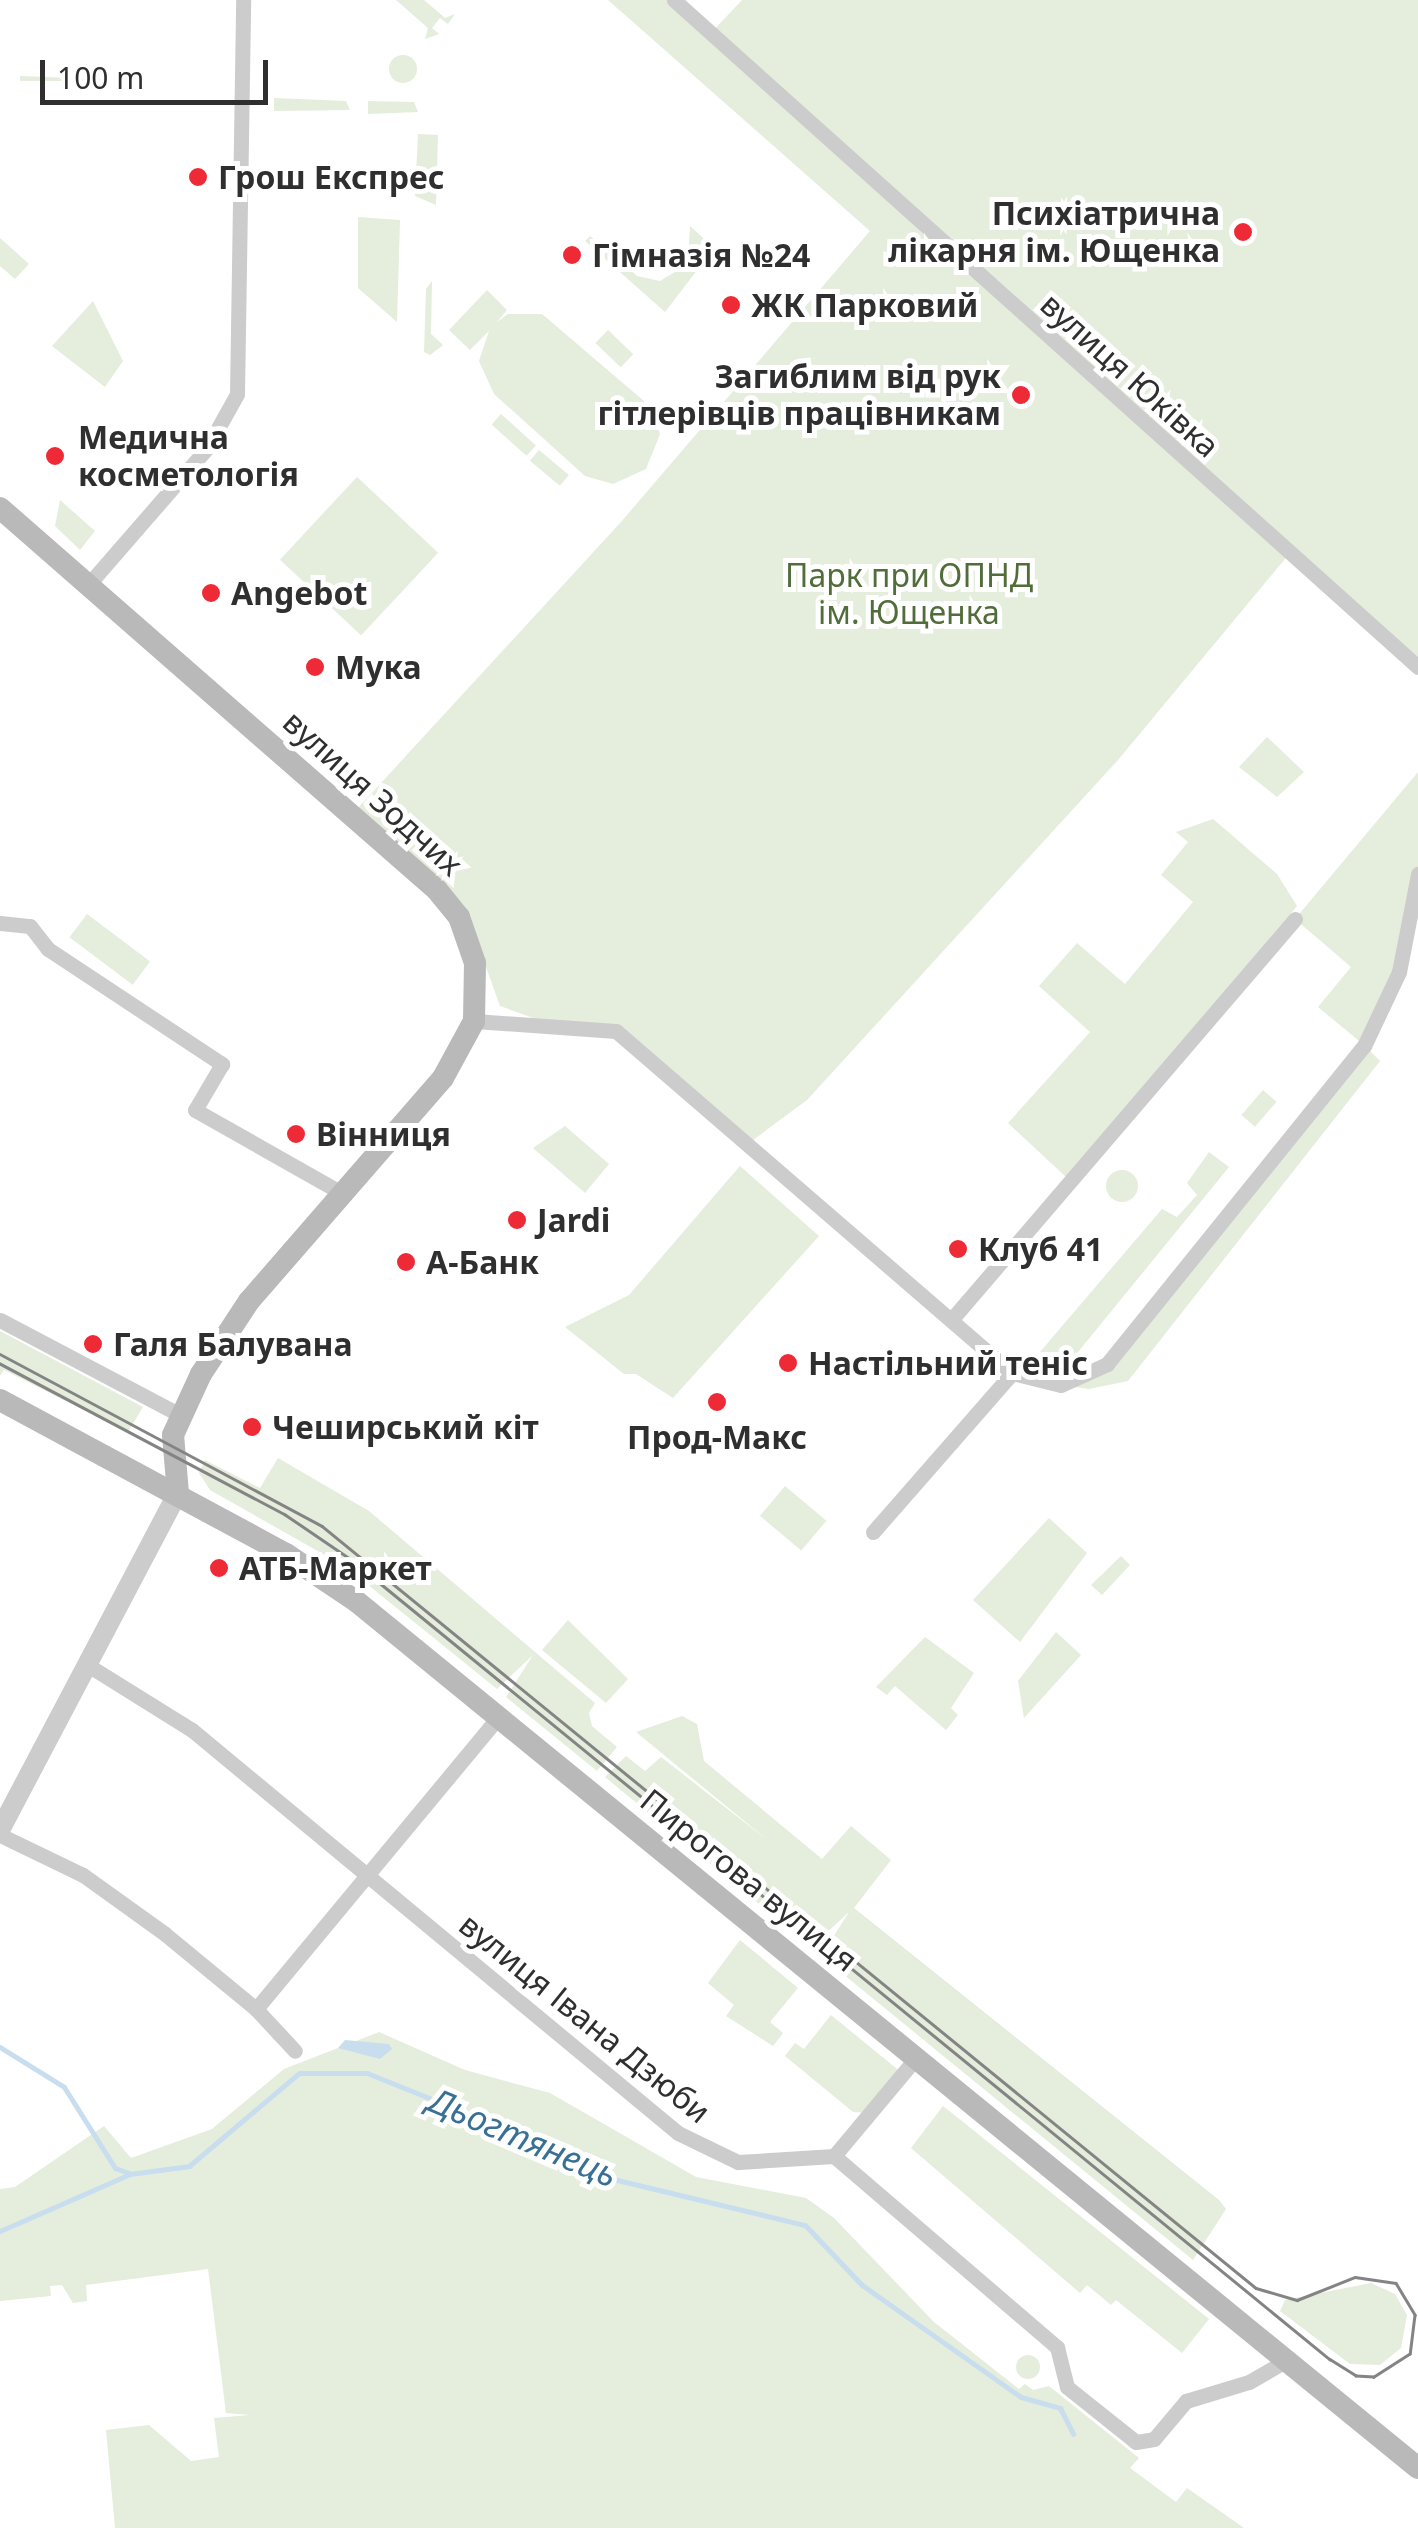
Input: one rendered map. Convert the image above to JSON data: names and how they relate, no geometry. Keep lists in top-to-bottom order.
{
  "streets": {
    "main road": ["вулиця Зодчих", "Пирогова вулиця"],
    "street": ["вулиця Юківка", "вулиця Івана Дзюби"]
  },
  "water": ["Дьогтянець"],
  "parks": ["Парк при ОПНД ім. Ющенка"],
  "places": [
    "Грош Експрес",
    "Психіатрична лікарня ім. Ющенка",
    "Гімназія №24",
    "ЖК Парковий",
    "Загиблим від рук гітлерівців працівникам",
    "Медична косметологія",
    "Angebot",
    "Мука",
    "Вінниця",
    "Jardi",
    "Клуб 41",
    "А-Банк",
    "Галя Балувана",
    "Настільний теніс",
    "Прод-Макс",
    "Чеширський кіт",
    "АТБ-Маркет"
  ],
  "scale_bar": "100 m"
}
